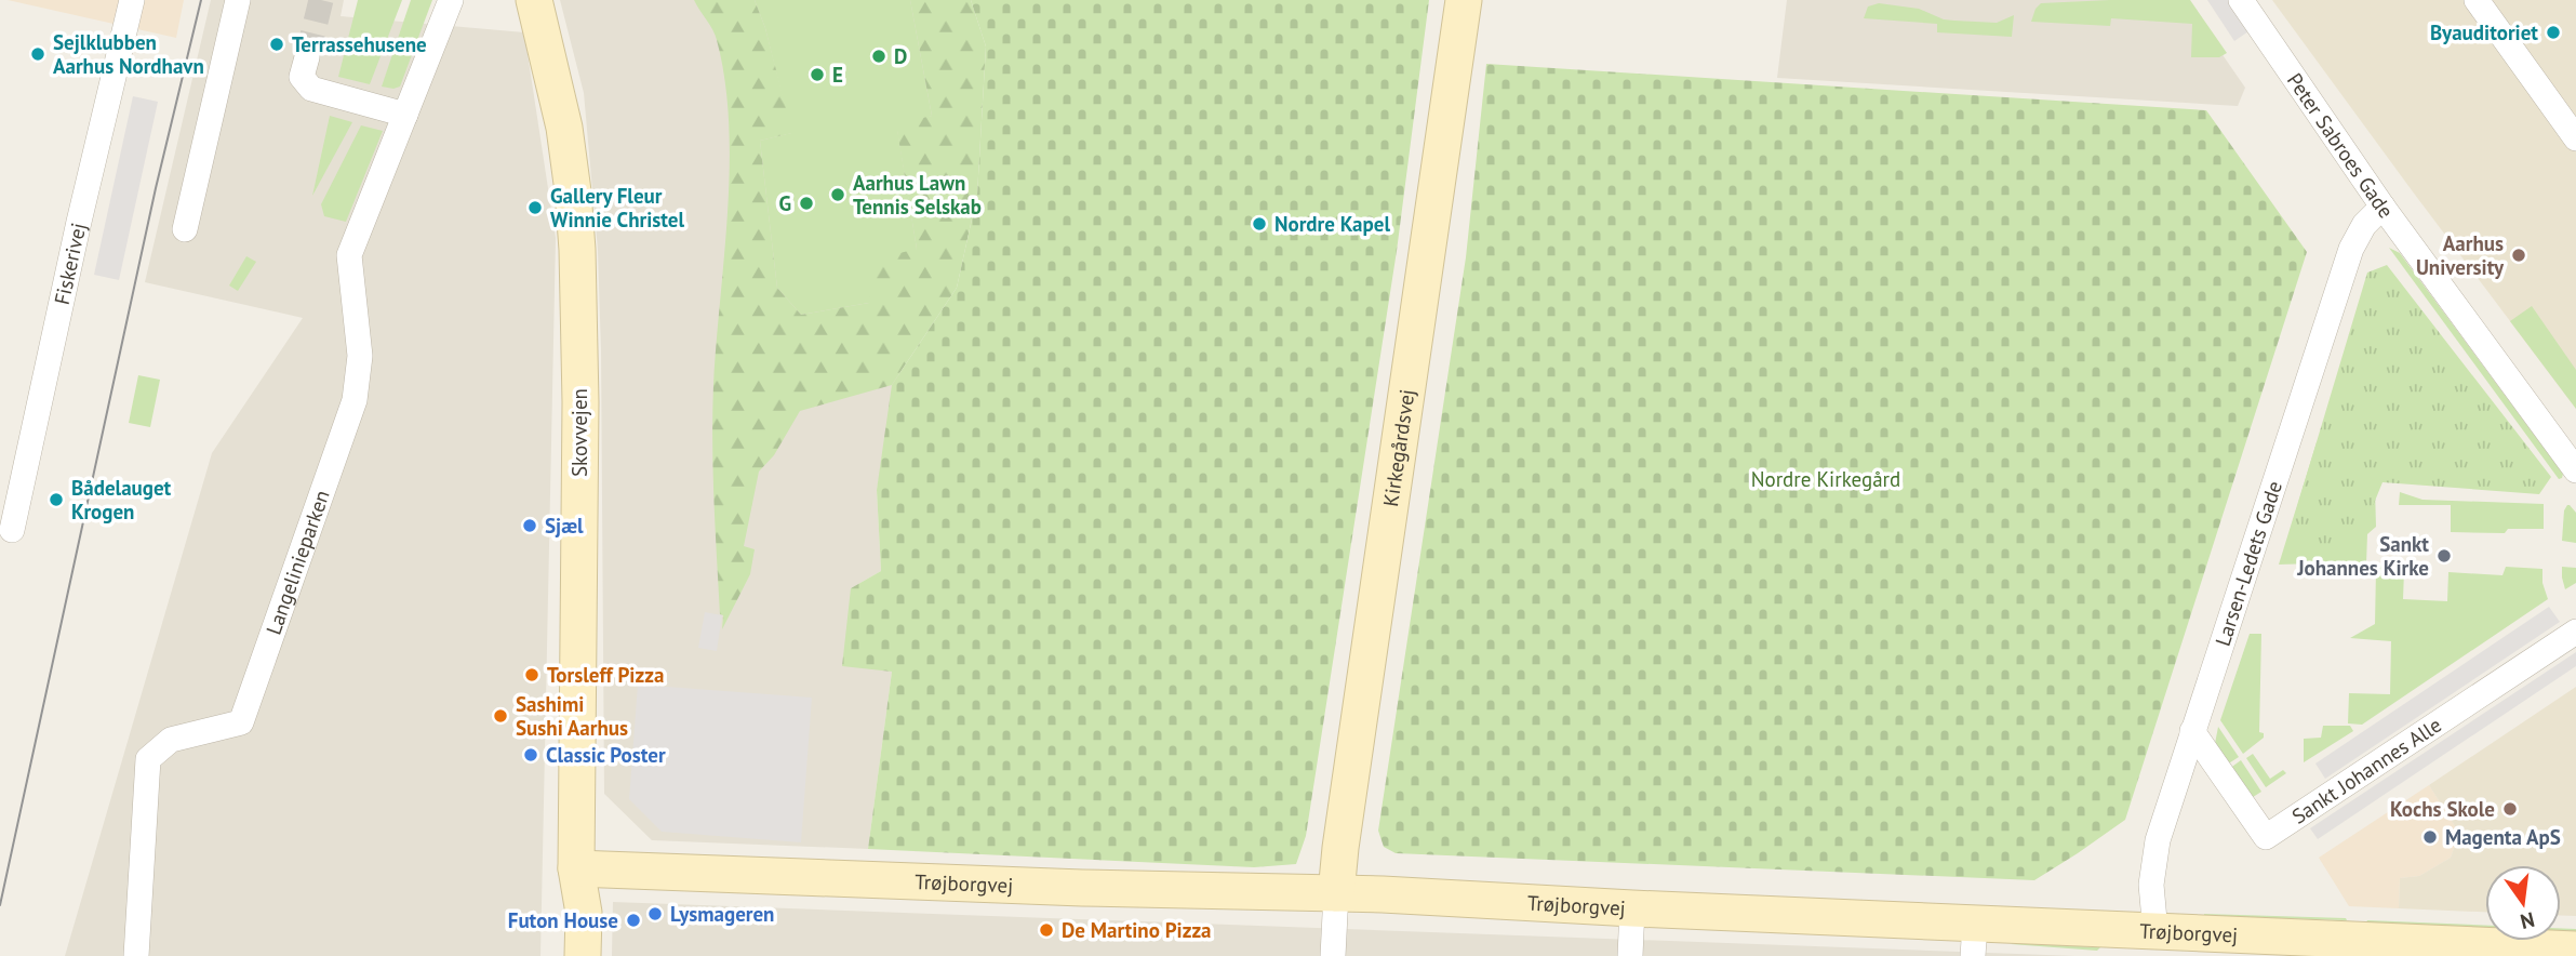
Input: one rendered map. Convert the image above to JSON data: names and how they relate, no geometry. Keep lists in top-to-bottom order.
{
  "streets": {
    "street": [
      "Peter Sabroes Gade",
      "Fiskerivej",
      "Skovvejen",
      "Kirkegårdsvej",
      "Langelinieparken",
      "Larsen-Ledets Gade",
      "Sankt Johannes Alle",
      "Trøjborgvej"
    ]
  },
  "crossings": [
    ["Peter Sabroes Gade", "Larsen-Ledets Gade"],
    ["Skovvejen", "Trøjborgvej"],
    ["Kirkegårdsvej", "Trøjborgvej"],
    ["Larsen-Ledets Gade", "Sankt Johannes Alle"],
    ["Larsen-Ledets Gade", "Trøjborgvej"]
  ],
  "parks": ["Nordre Kirkegård"],
  "places": [
    "Byauditoriet",
    "Terrassehusene",
    "Sejlklubben Aarhus Nordhavn",
    "D",
    "E",
    "Aarhus Lawn Tennis Selskab",
    "G",
    "Gallery Fleur Winnie Christel",
    "Nordre Kapel",
    "Aarhus University",
    "Bådelauget Krogen",
    "Sjæl",
    "Sankt Johannes Kirke",
    "Torsleff Pizza",
    "Sashimi Sushi Aarhus",
    "Classic Poster",
    "Kochs Skole",
    "Magenta ApS",
    "Lysmageren",
    "Futon House",
    "De Martino Pizza"
  ],
  "north": "bottom"
}
